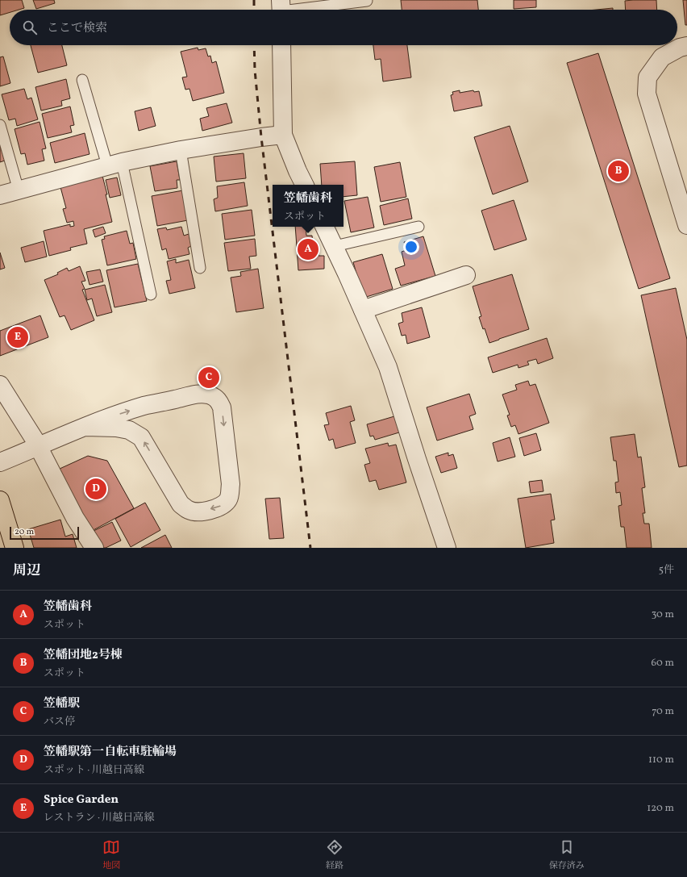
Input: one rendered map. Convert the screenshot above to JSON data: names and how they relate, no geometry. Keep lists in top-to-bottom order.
{
  "scale_bar": "20 m",
  "page": {
    "search": "ここで検索",
    "pins": [
      "B",
      "A",
      "E",
      "C",
      "D"
    ],
    "popup": ["笠幡歯科", "スポット"],
    "scale": "20 m",
    "heading": ["周辺", "5件"],
    "list": [
      {
        "mark": "A",
        "name": "笠幡歯科",
        "note": "スポット",
        "value": "30 m"
      },
      {
        "mark": "B",
        "name": "笠幡団地2号棟",
        "note": "スポット",
        "value": "60 m"
      },
      {
        "mark": "C",
        "name": "笠幡駅",
        "note": "バス停",
        "value": "70 m"
      },
      {
        "mark": "D",
        "name": "笠幡駅第一自転車駐輪場",
        "note": "スポット · 川越日高線",
        "value": "110 m"
      },
      {
        "mark": "E",
        "name": "Spice Garden",
        "note": "レストラン · 川越日高線",
        "value": "120 m"
      }
    ],
    "nav": ["地図", "経路", "保存済み"]
  }
}
